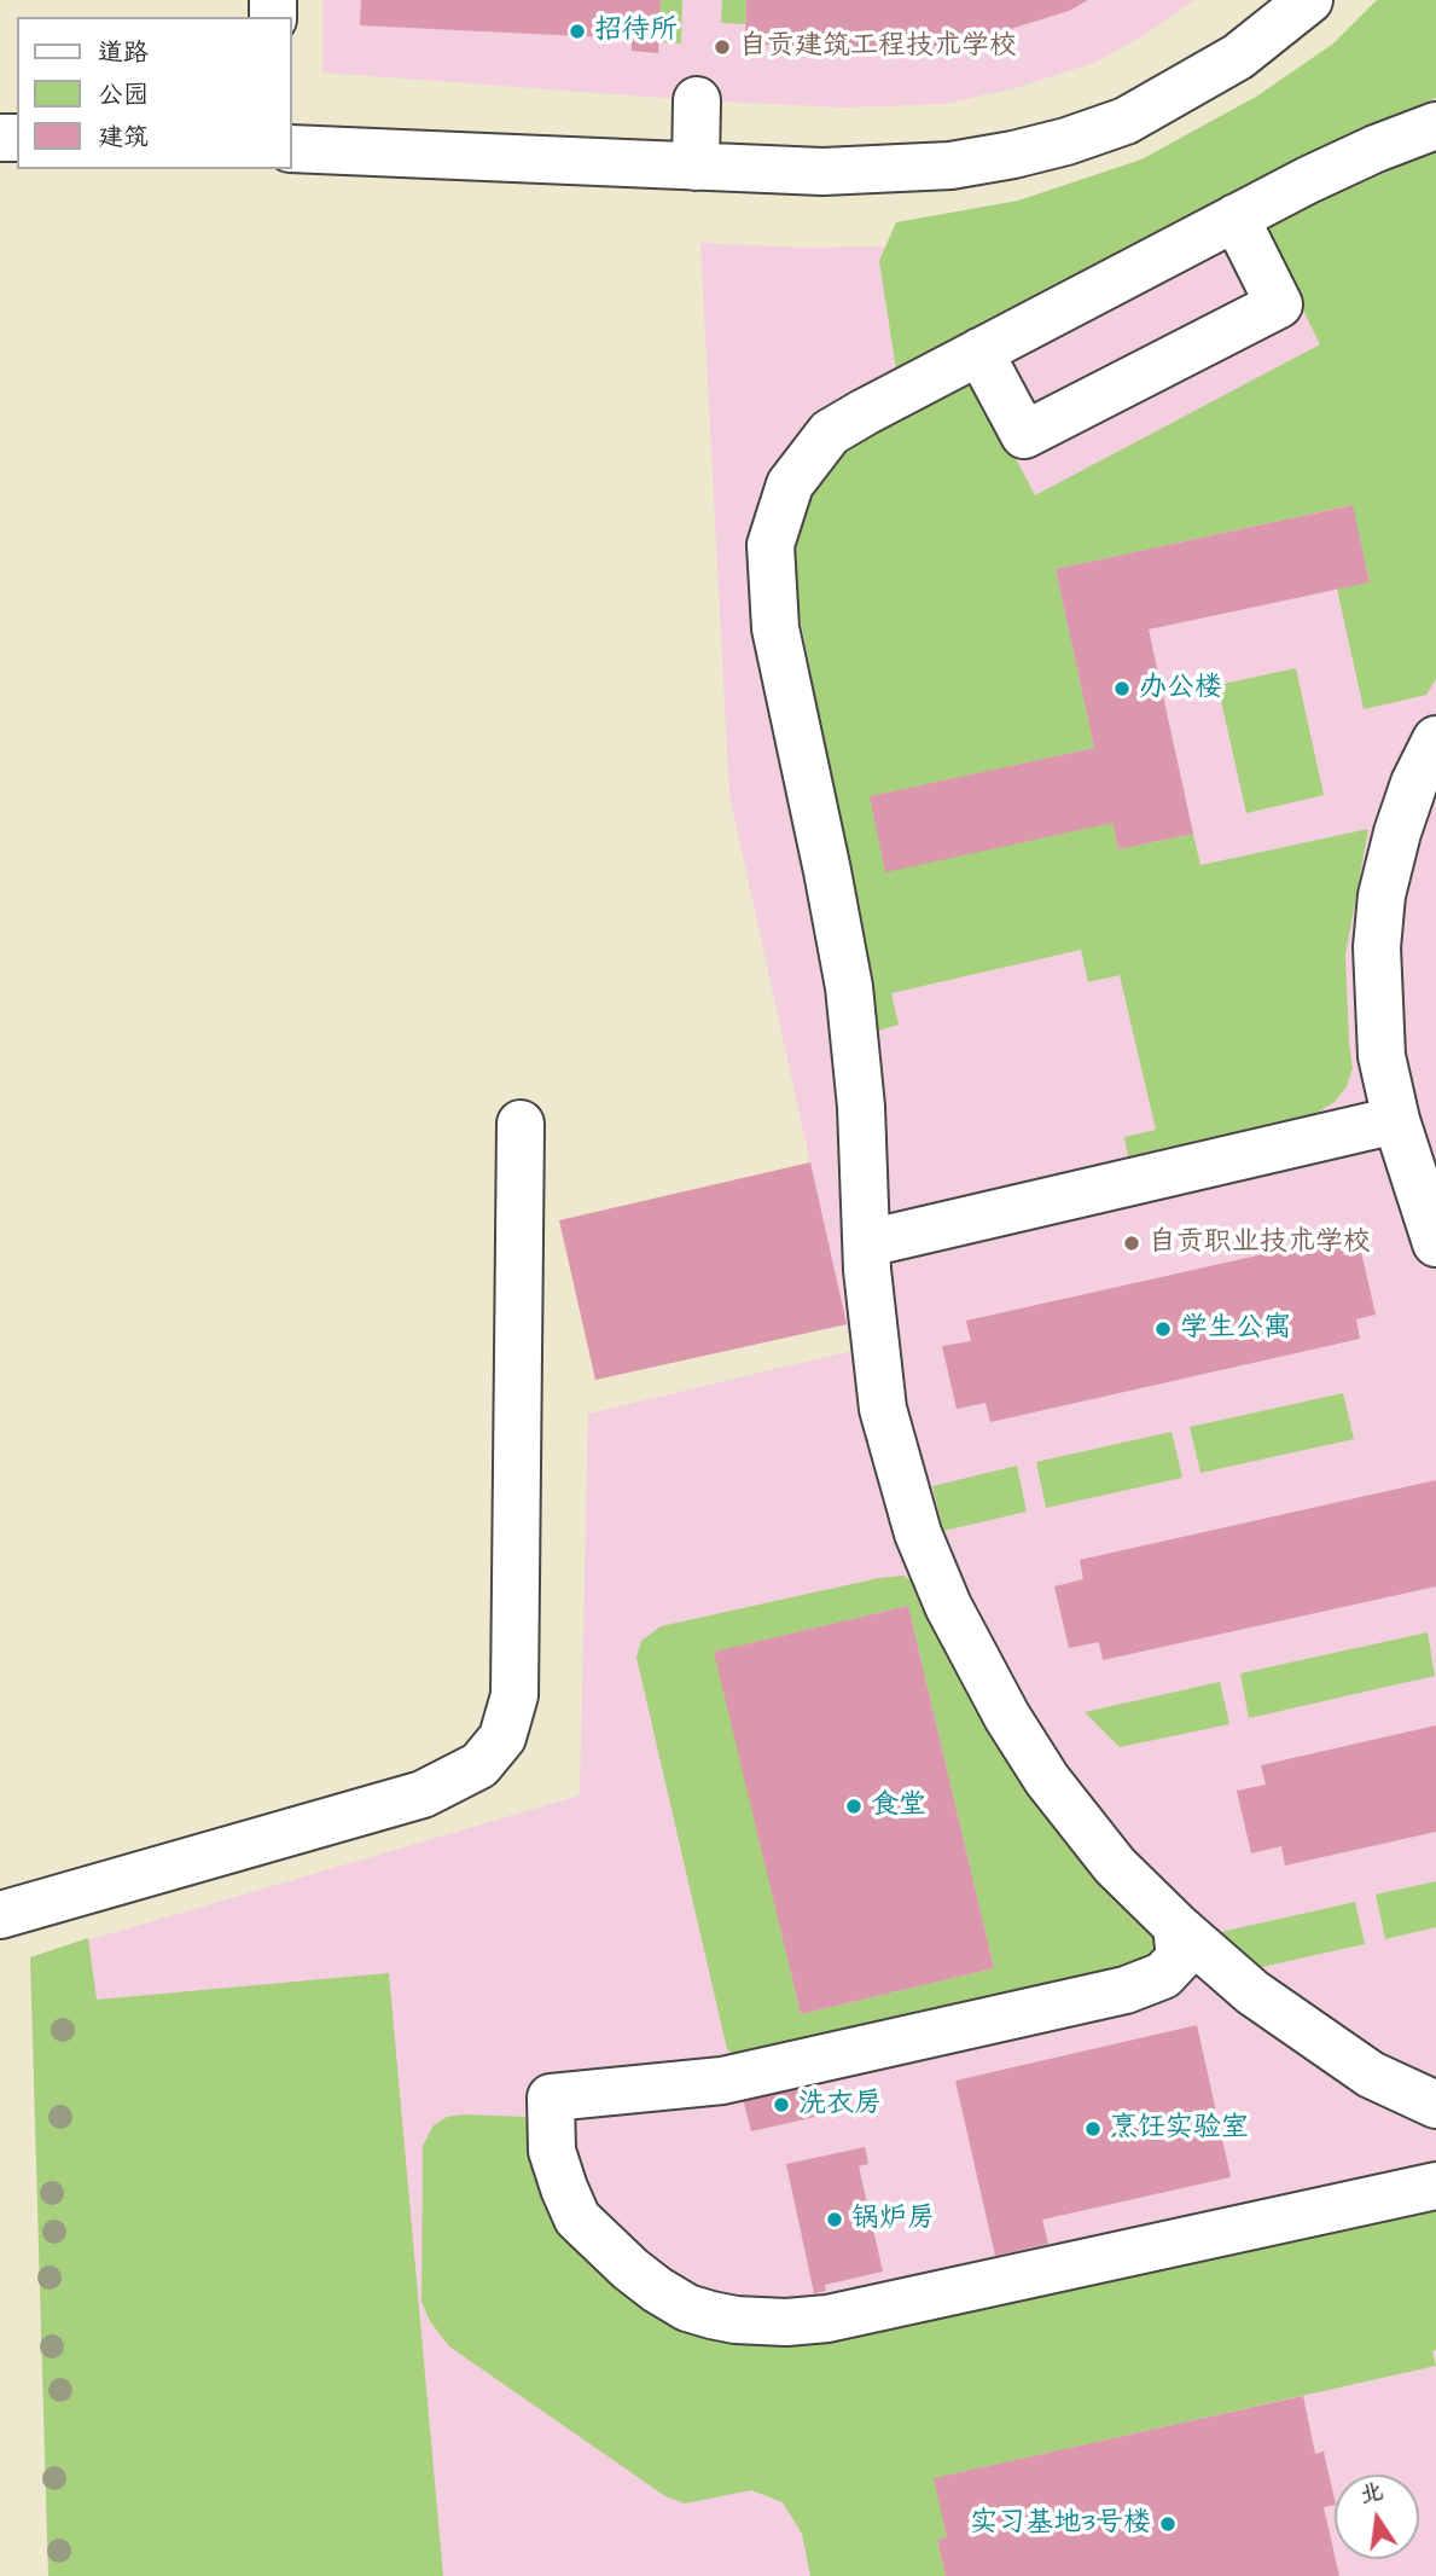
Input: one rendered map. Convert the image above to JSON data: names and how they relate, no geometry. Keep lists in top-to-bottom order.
{
  "places": [
    "招待所",
    "自贡建筑工程技术学校",
    "办公楼",
    "自贡职业技术学校",
    "学生公寓",
    "食堂",
    "洗衣房",
    "烹饪实验室",
    "锅炉房",
    "实习基地3号楼"
  ],
  "legend": ["道路", "公园", "建筑"],
  "north": "top"
}
